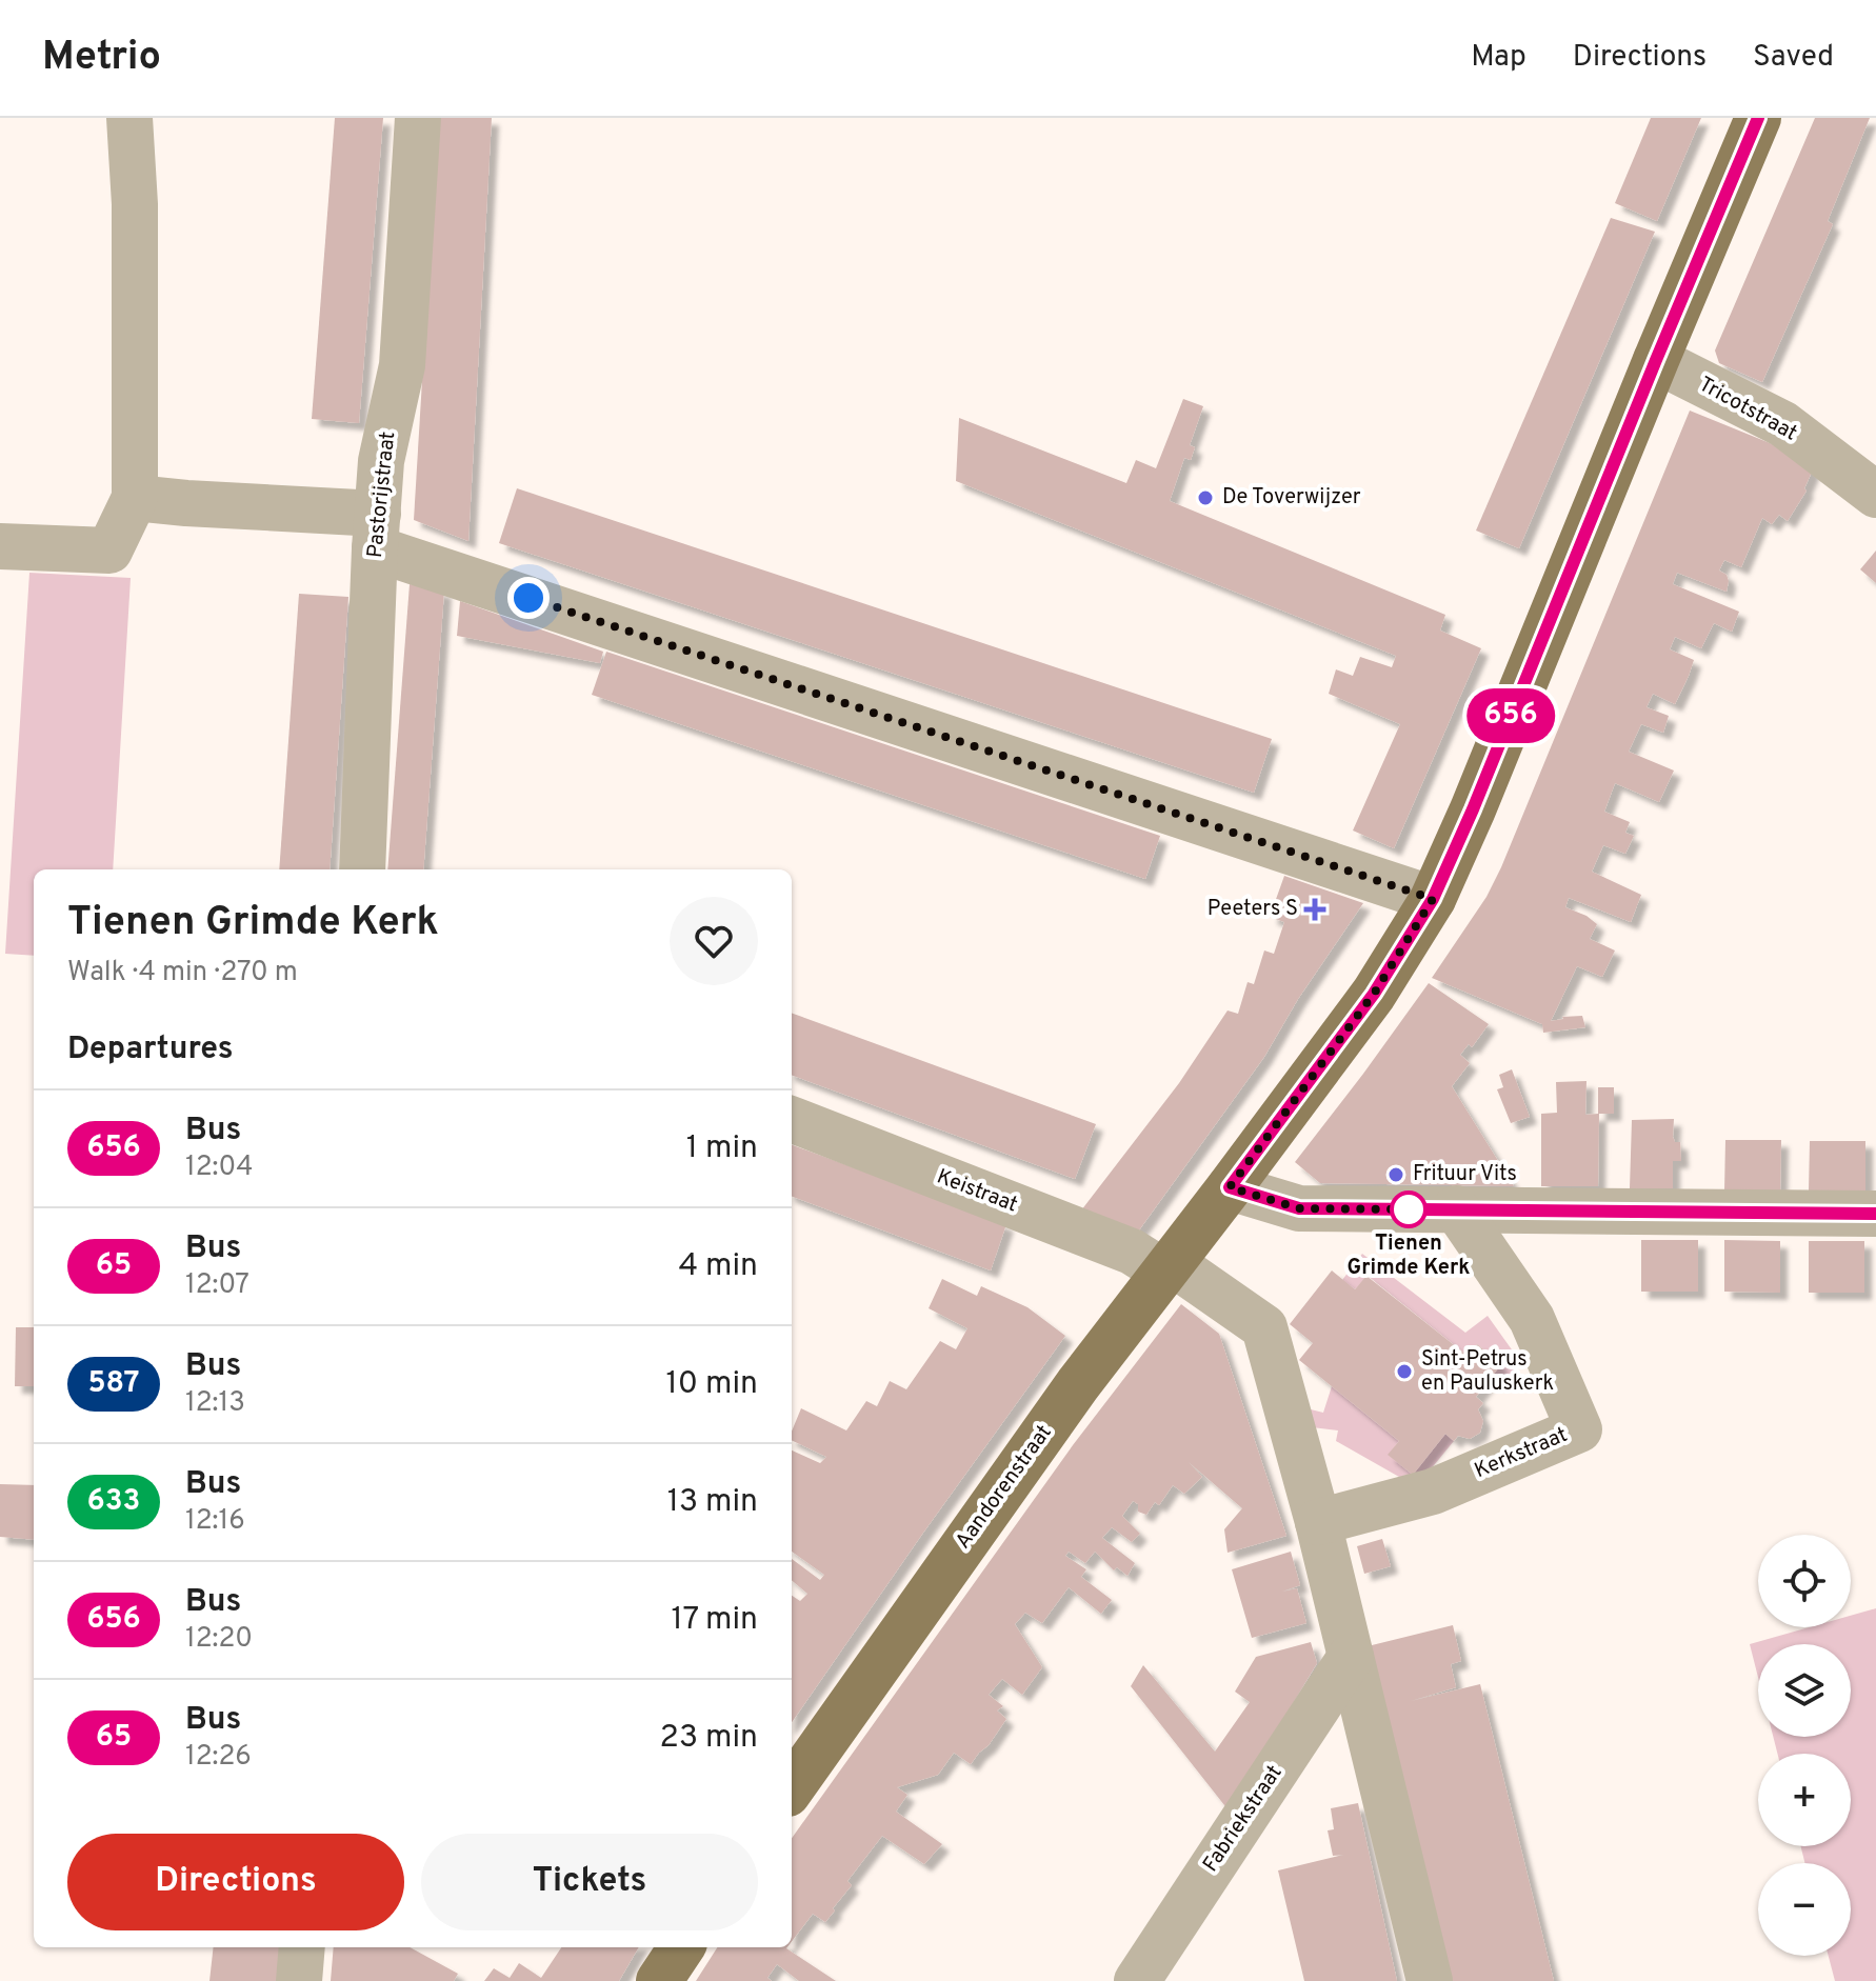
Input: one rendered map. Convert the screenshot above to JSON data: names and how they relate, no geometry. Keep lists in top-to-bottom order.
{
  "streets": {
    "main road": ["Aandorenstraat"],
    "street": [
      "Tricotstraat",
      "Pastorijstraat",
      "Keistraat",
      "Kerkstraat",
      "Fabriekstraat"
    ]
  },
  "crossings": [
    ["Tricotstraat", "Aandorenstraat"],
    ["Keistraat", "Aandorenstraat"]
  ],
  "places": {
    "other": [
      "De Toverwijzer",
      "Frituur Vits",
      "Tienen Grimde Kerk",
      "Sint-Petrus en Pauluskerk"
    ],
    "health": ["Peeters S"]
  },
  "lines": ["bus line 656"],
  "page": {
    "header": "Metrio",
    "nav": ["Map", "Directions", "Saved"],
    "on_map": "656",
    "heading": [
      ["Tienen Grimde Kerk", "Walk · 4 min · 270 m"],
      "Departures"
    ],
    "list": [
      {
        "mark": "656",
        "name": "Bus",
        "note": "12:04",
        "value": "1 min"
      },
      {
        "mark": "65",
        "name": "Bus",
        "note": "12:07",
        "value": "4 min"
      },
      {
        "mark": "587",
        "name": "Bus",
        "note": "12:13",
        "value": "10 min"
      },
      {
        "mark": "633",
        "name": "Bus",
        "note": "12:16",
        "value": "13 min"
      },
      {
        "mark": "656",
        "name": "Bus",
        "note": "12:20",
        "value": "17 min"
      },
      {
        "mark": "65",
        "name": "Bus",
        "note": "12:26",
        "value": "23 min"
      }
    ],
    "map_buttons": ["+", "−"],
    "buttons": ["Directions", "Tickets"]
  }
}
